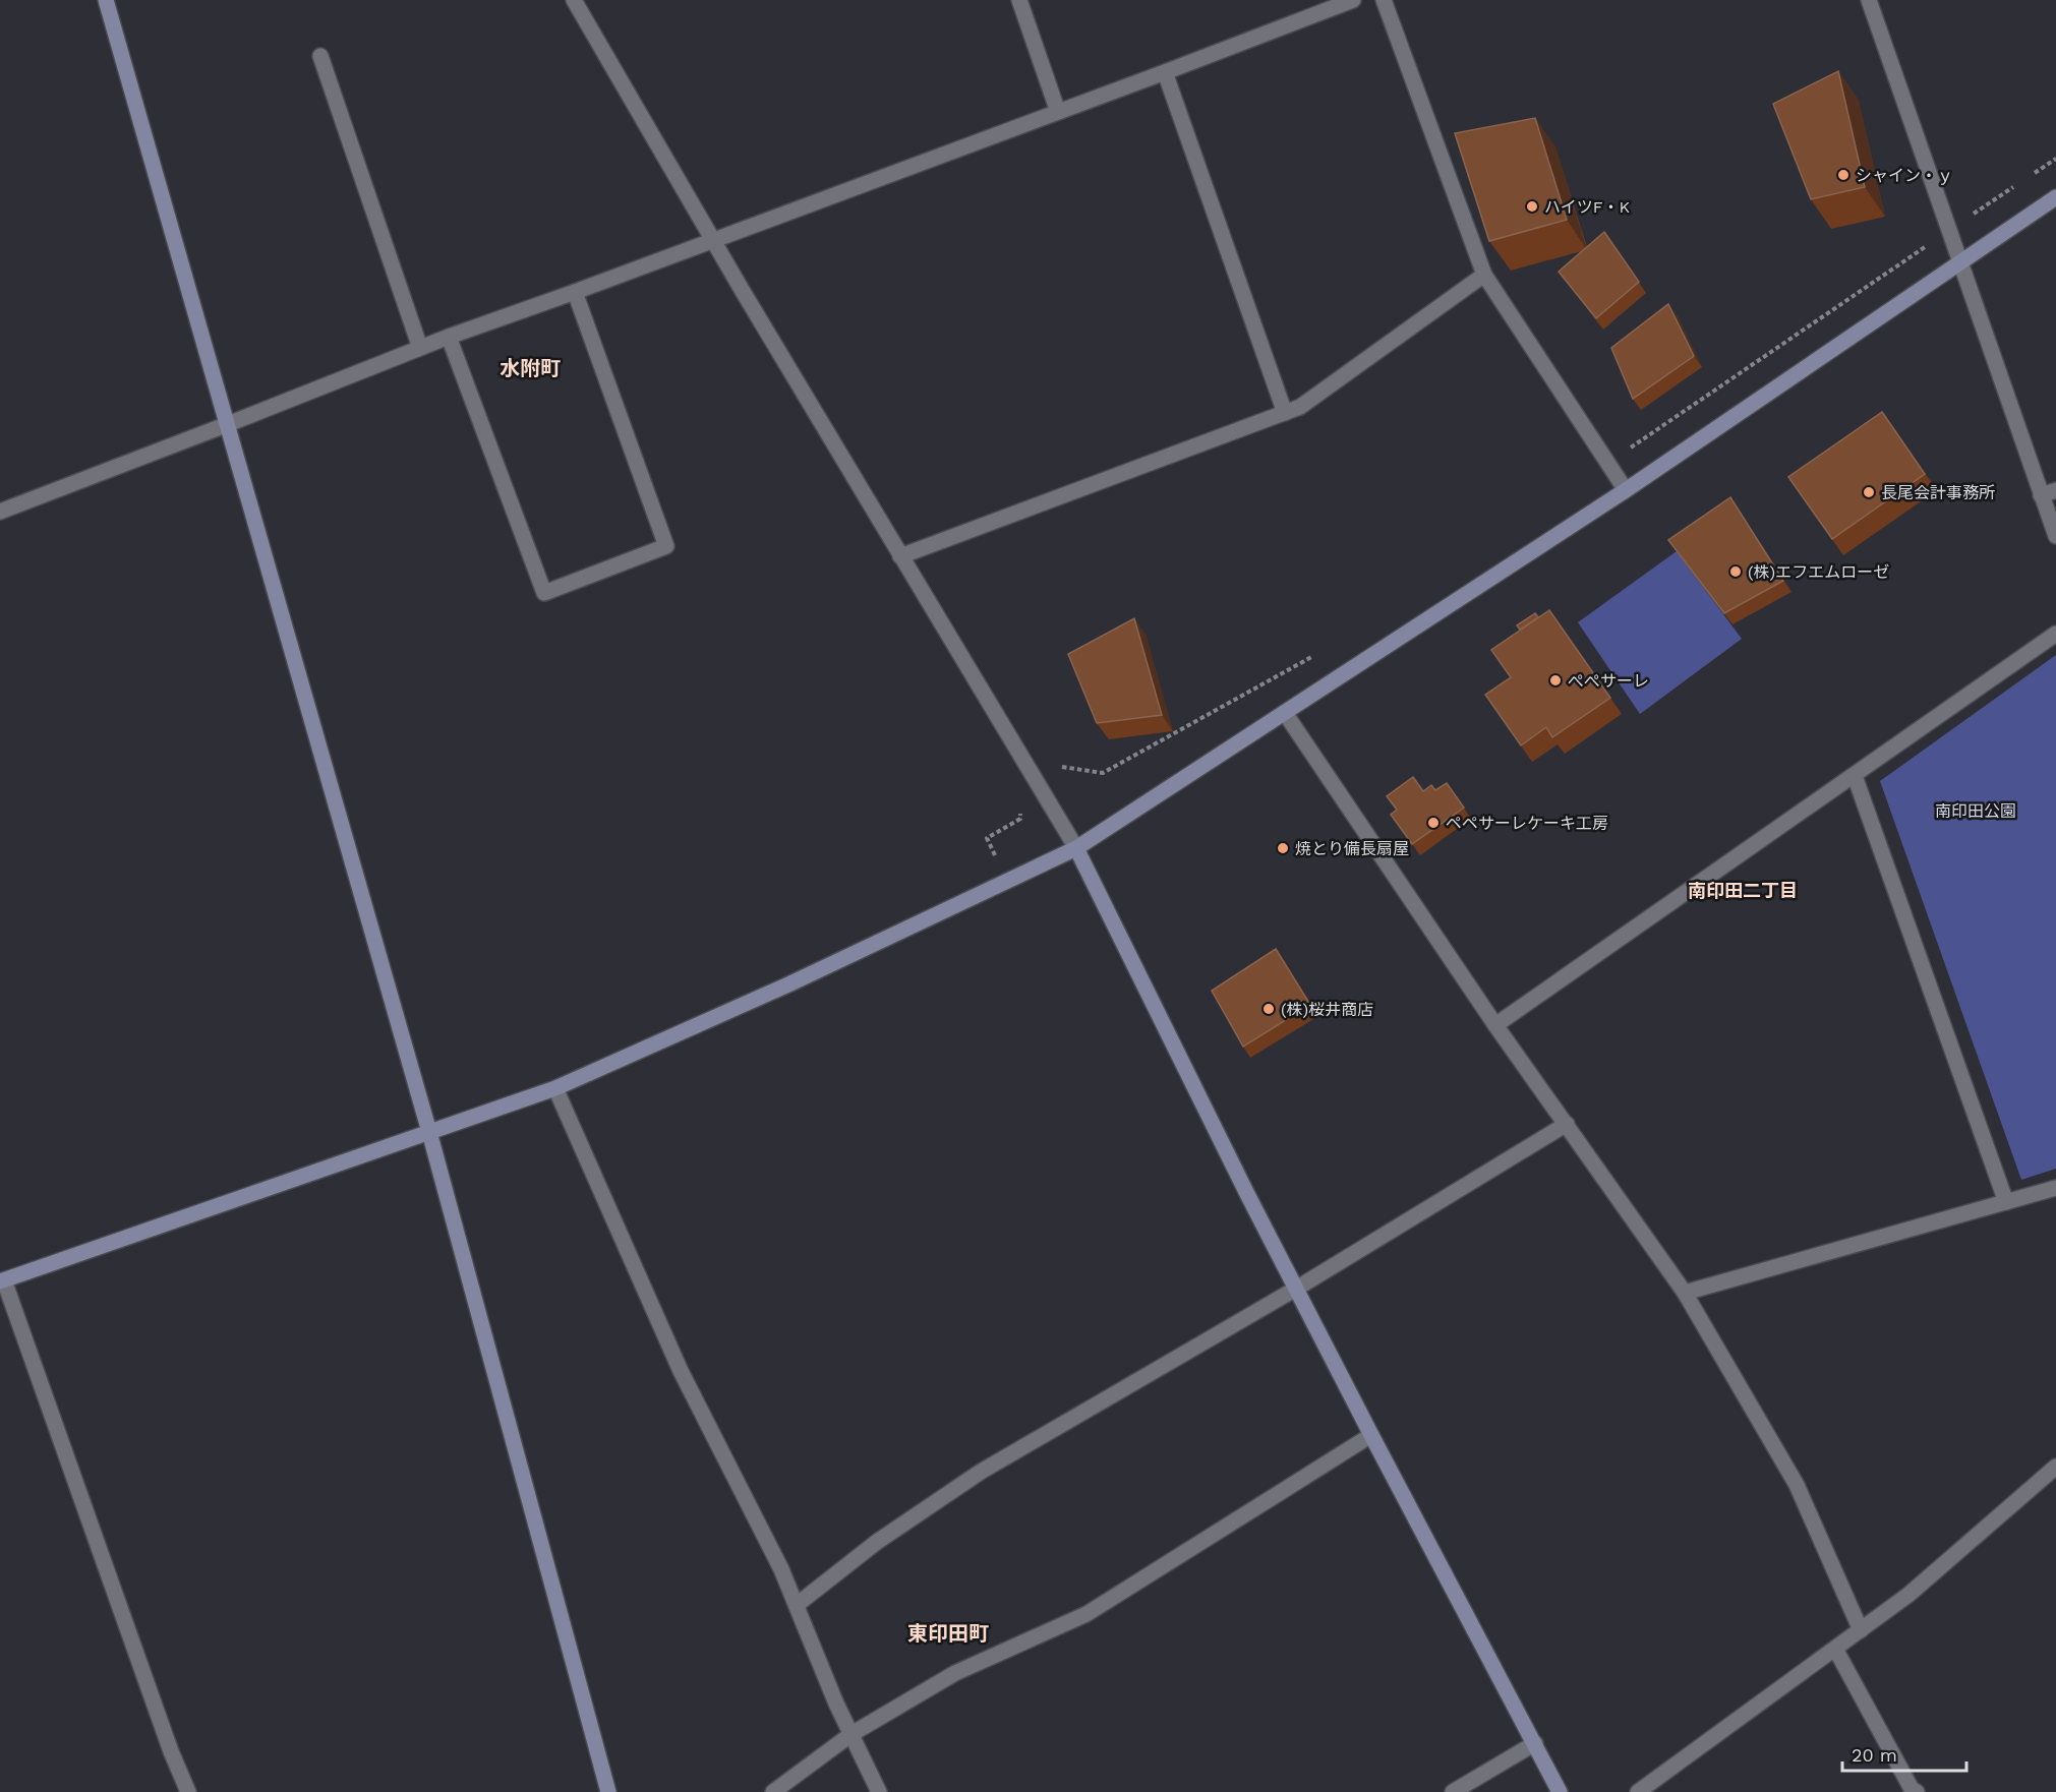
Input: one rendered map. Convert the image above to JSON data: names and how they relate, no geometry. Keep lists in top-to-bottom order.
{
  "districts": ["水附町", "南印田二丁目", "東印田町"],
  "parks": ["南印田公園"],
  "places": [
    "シャイン・ｙ",
    "ハイツF・K",
    "長尾会計事務所",
    "(株)エフエムローゼ",
    "ぺぺサーレ",
    "ペペサーレケーキ工房",
    "焼とり備長扇屋",
    "(株)桜井商店"
  ],
  "scale_bar": "20 m"
}
